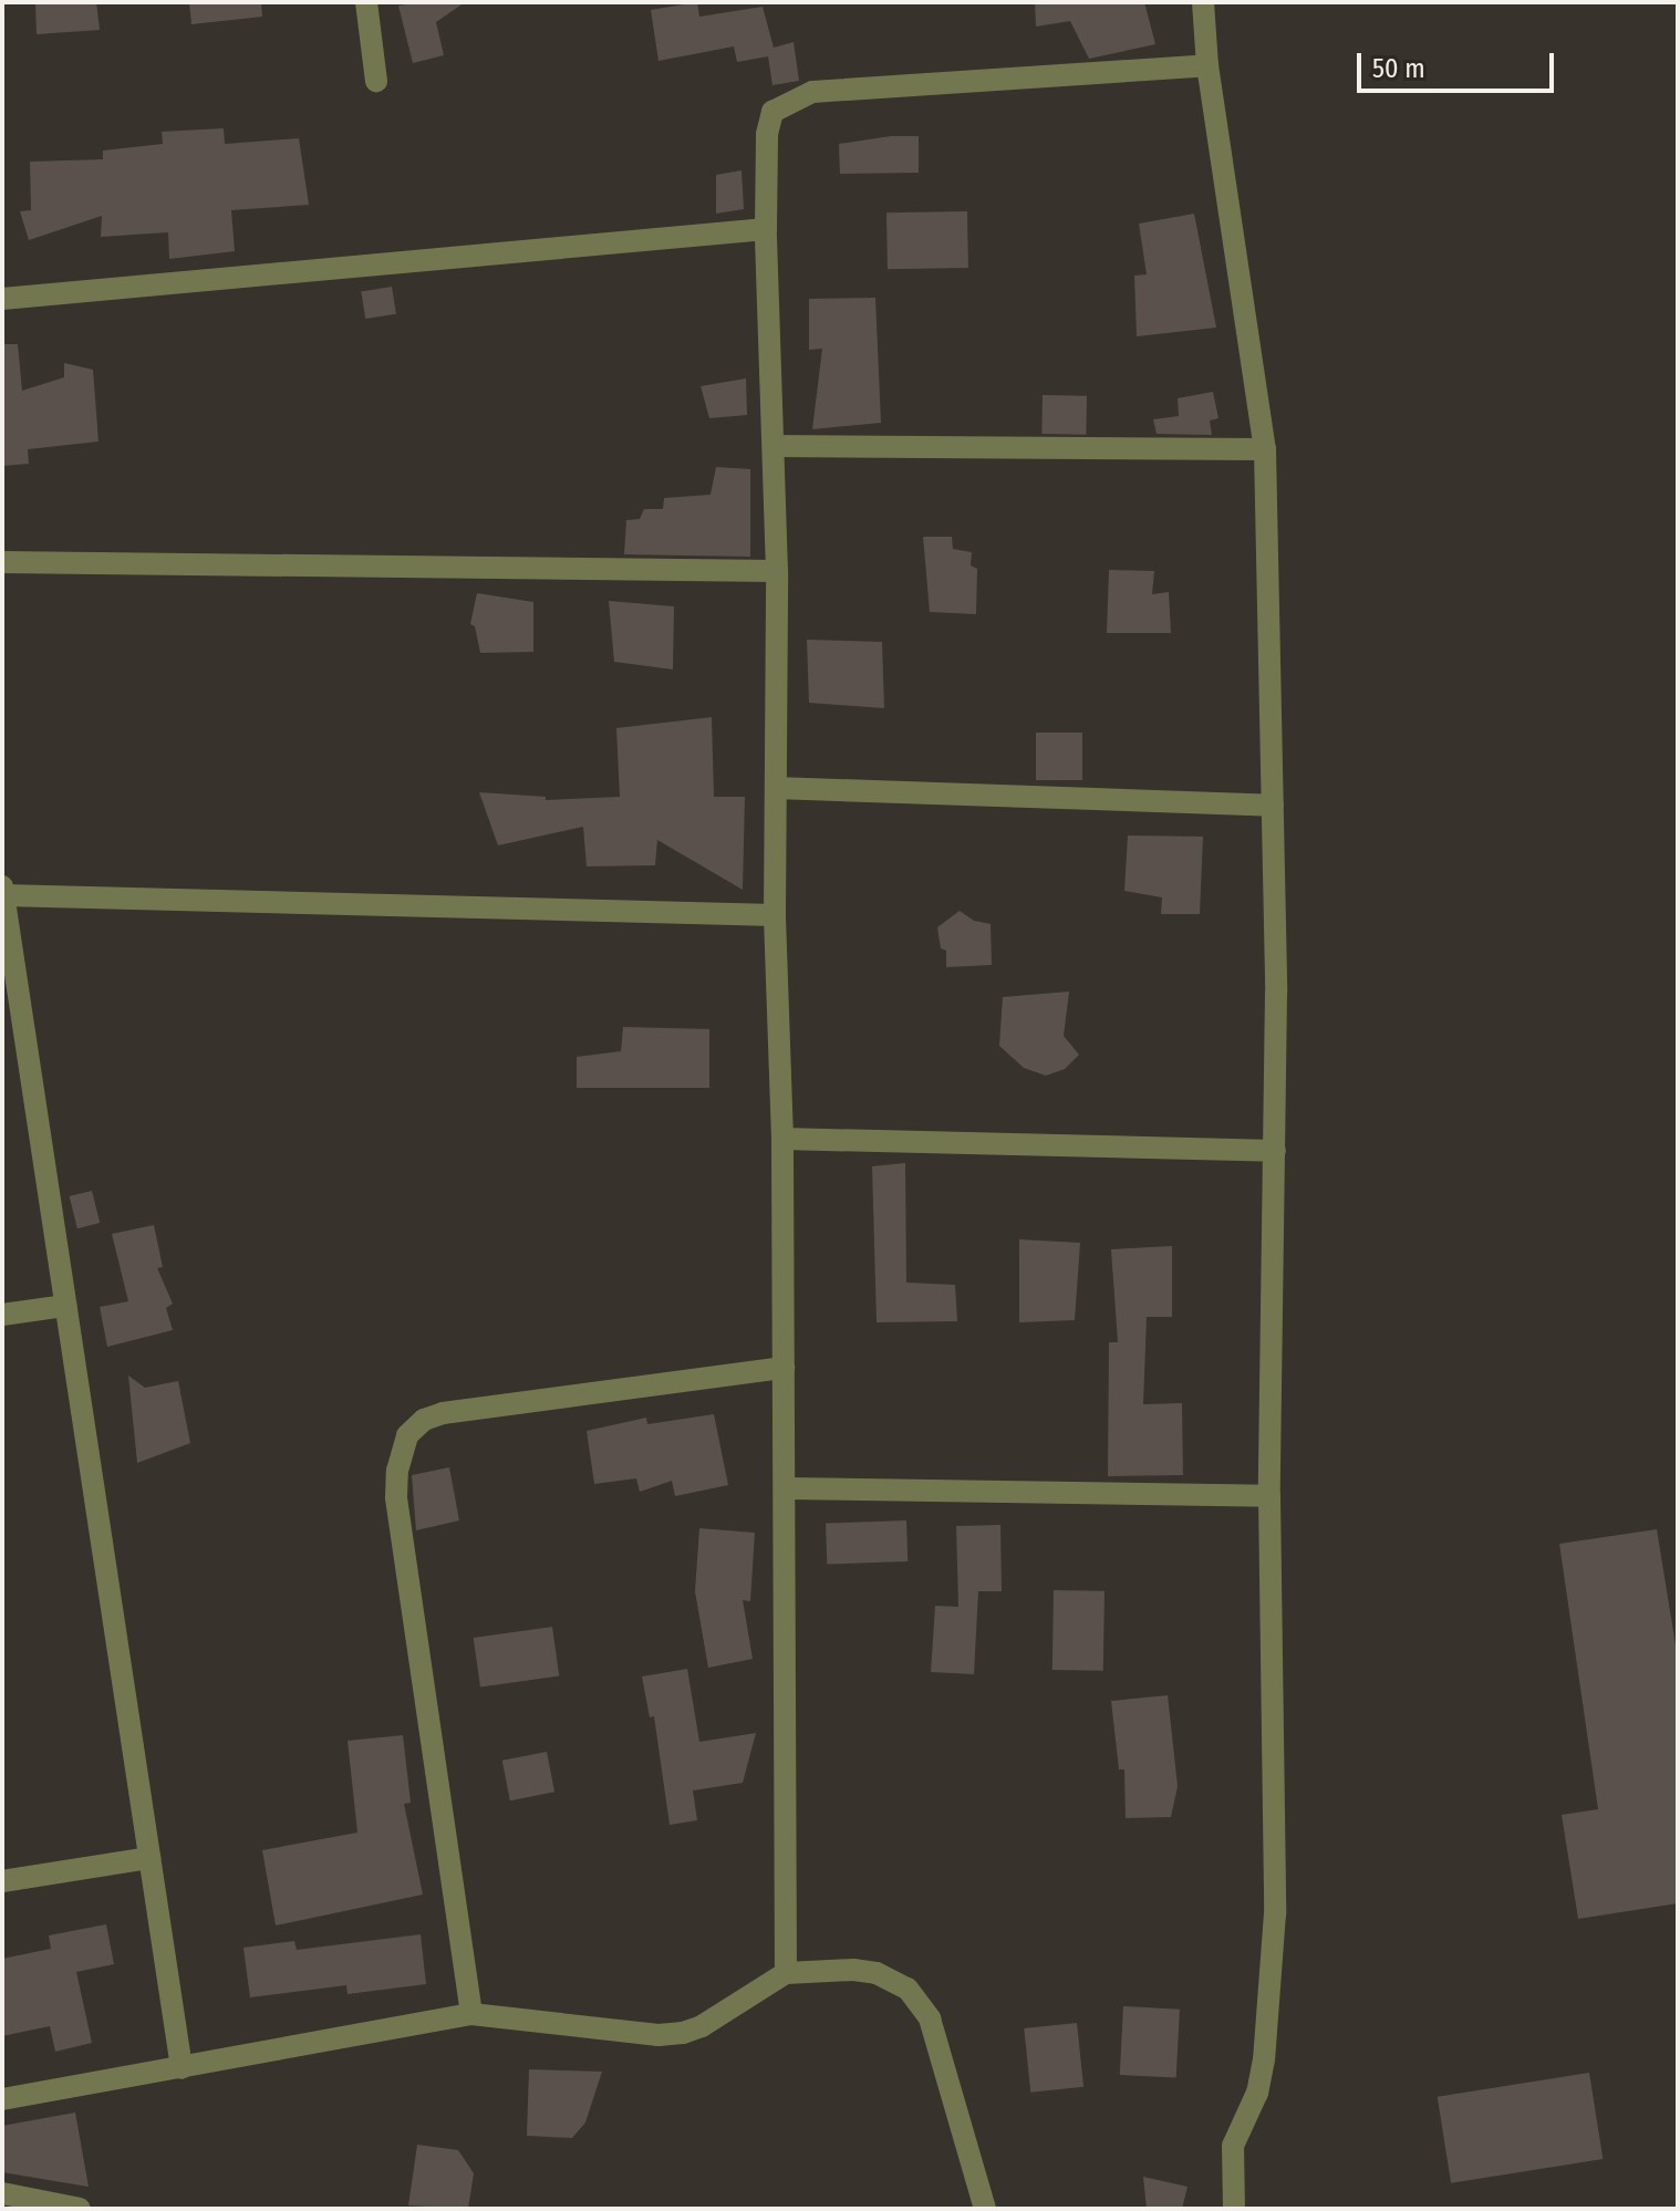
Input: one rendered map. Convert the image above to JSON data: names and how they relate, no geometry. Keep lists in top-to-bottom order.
{
  "scale_bar": "50 m"
}
